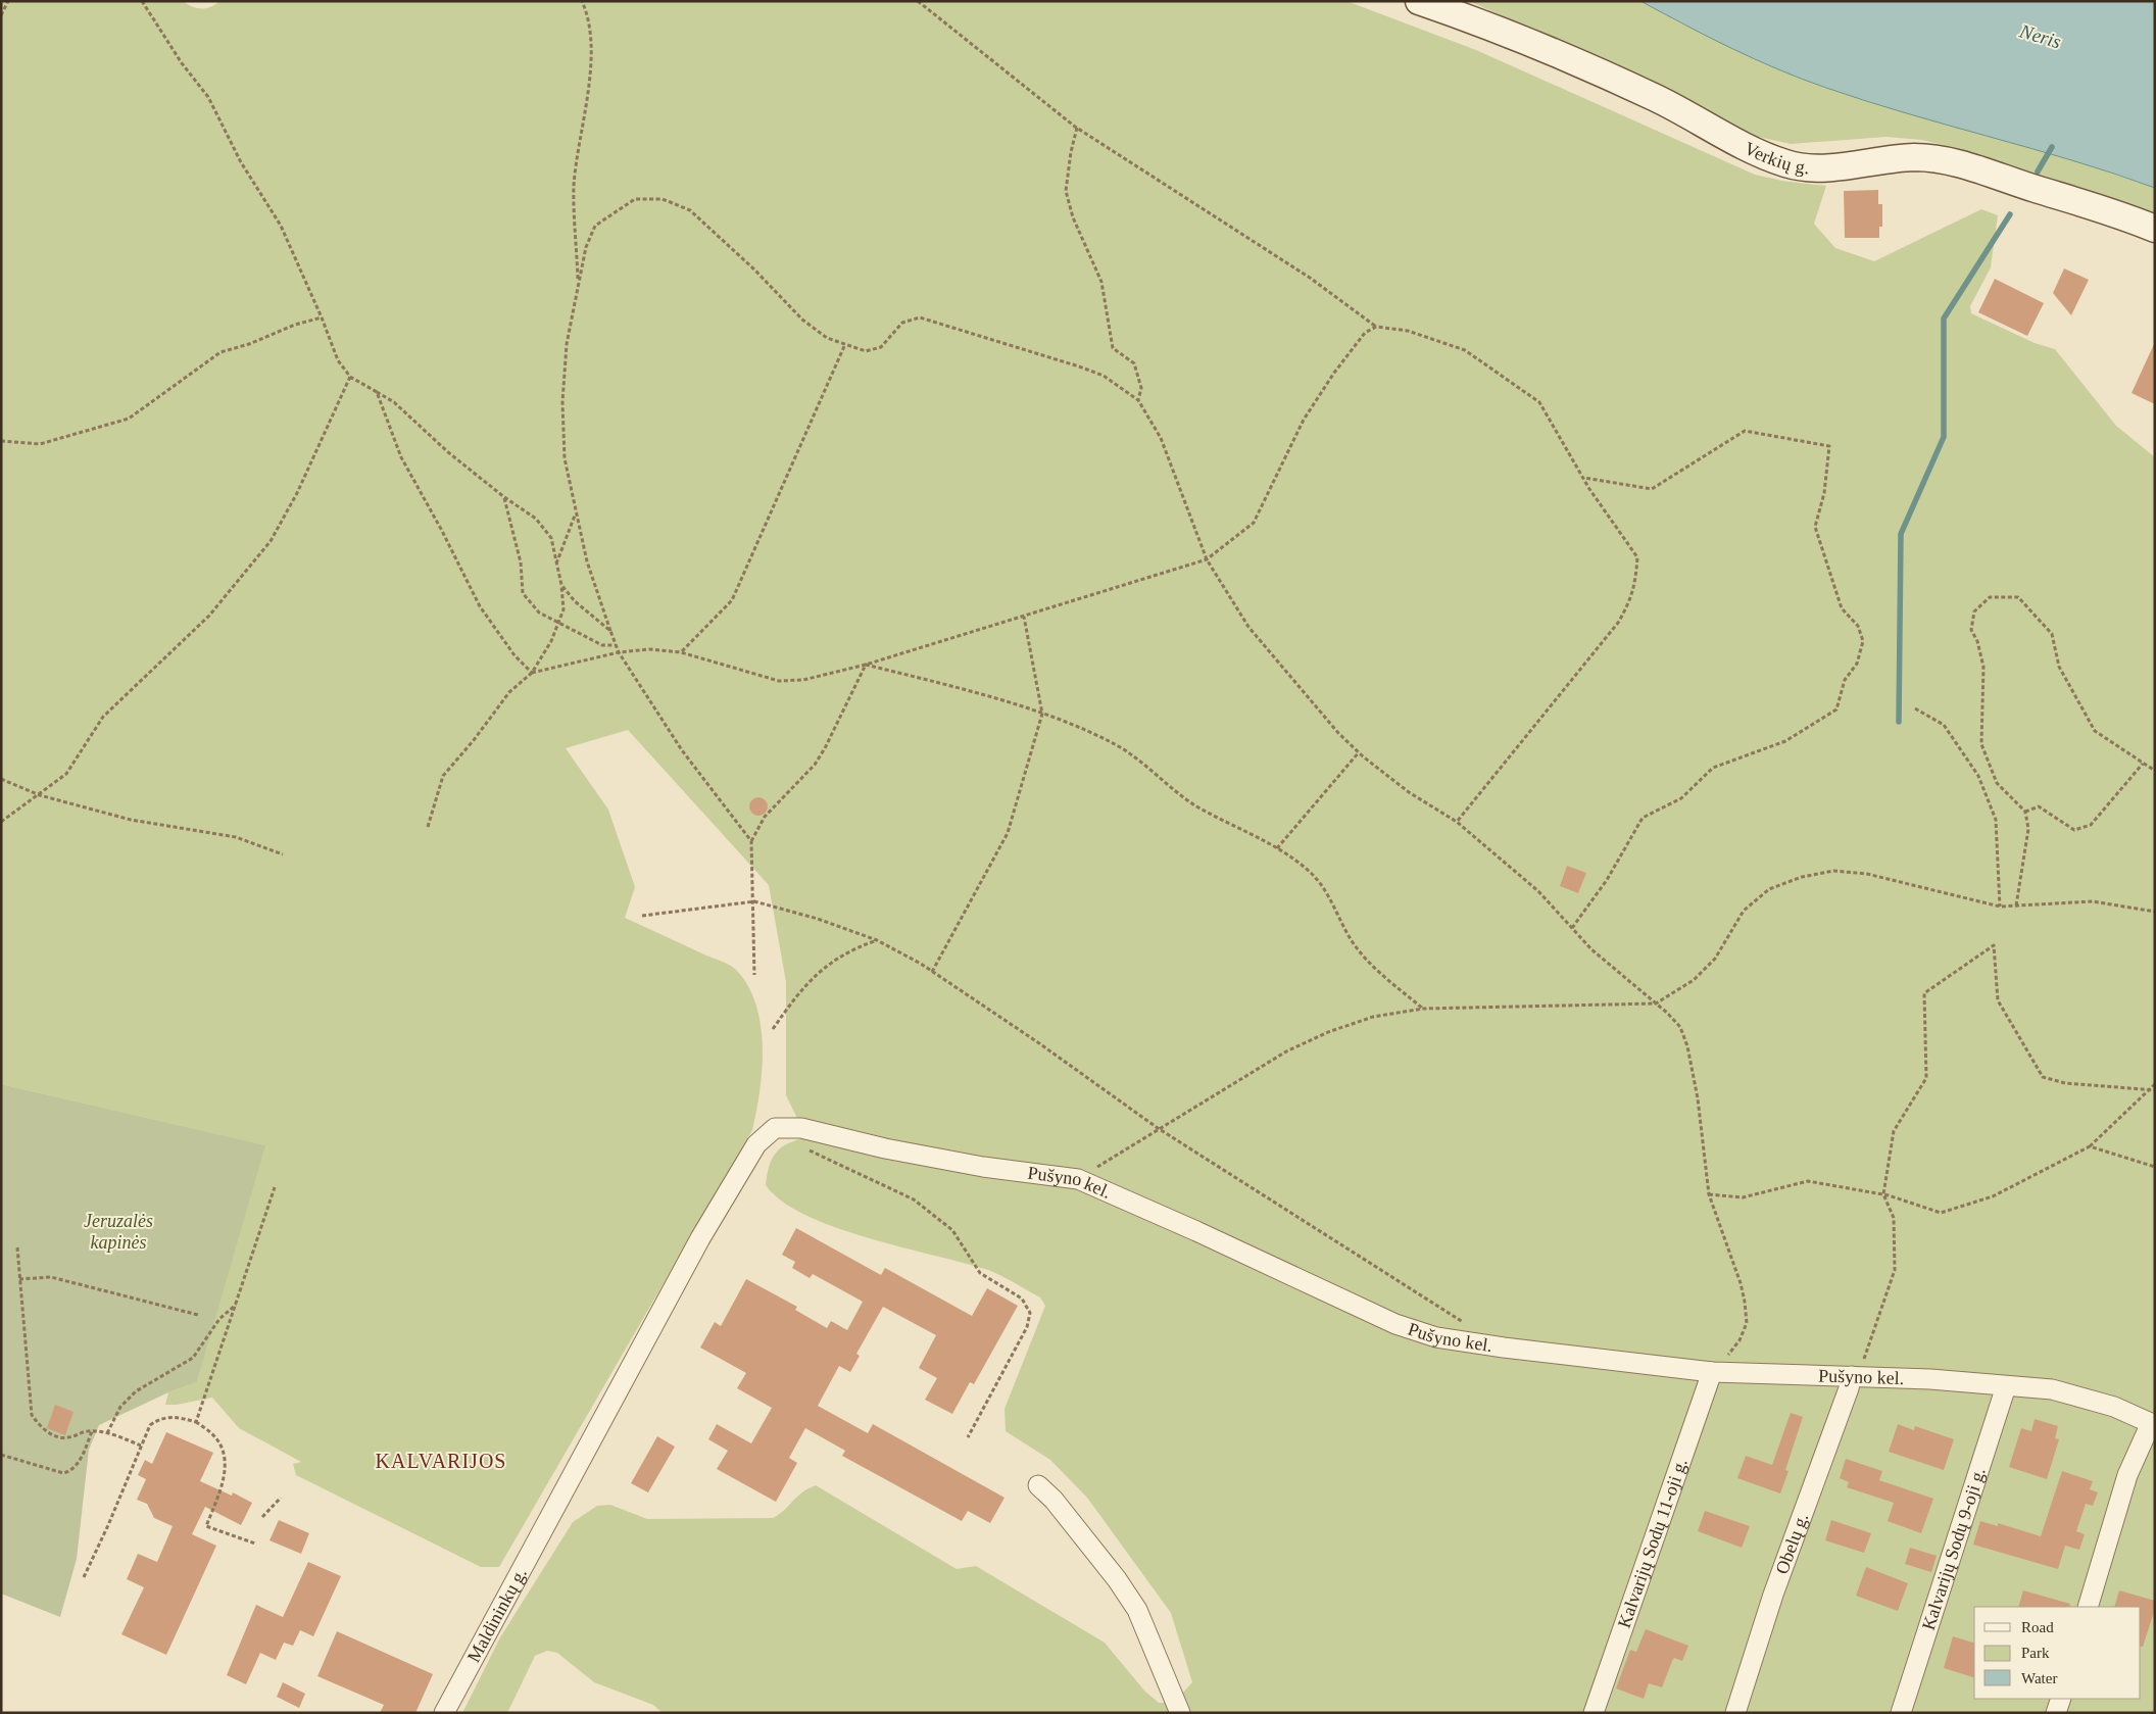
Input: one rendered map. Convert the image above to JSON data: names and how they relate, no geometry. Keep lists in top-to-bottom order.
{
  "streets": {
    "main road": ["Verkių g."],
    "street": [
      "Pušyno kel.",
      "Kalvarijų Sodų 11-oji g.",
      "Obelų g.",
      "Kalvarijų Sodų 9-oji g.",
      "Maldininkų g."
    ]
  },
  "crossings": [
    ["Pušyno kel.", "Kalvarijų Sodų 11-oji g."],
    ["Pušyno kel.", "Obelų g."],
    ["Pušyno kel.", "Kalvarijų Sodų 9-oji g."],
    ["Pušyno kel.", "Maldininkų g."]
  ],
  "districts": ["KALVARIJOS"],
  "water": ["Neris"],
  "parks": ["Jeruzalės kapinės"],
  "legend": ["Road", "Park", "Water"]
}
